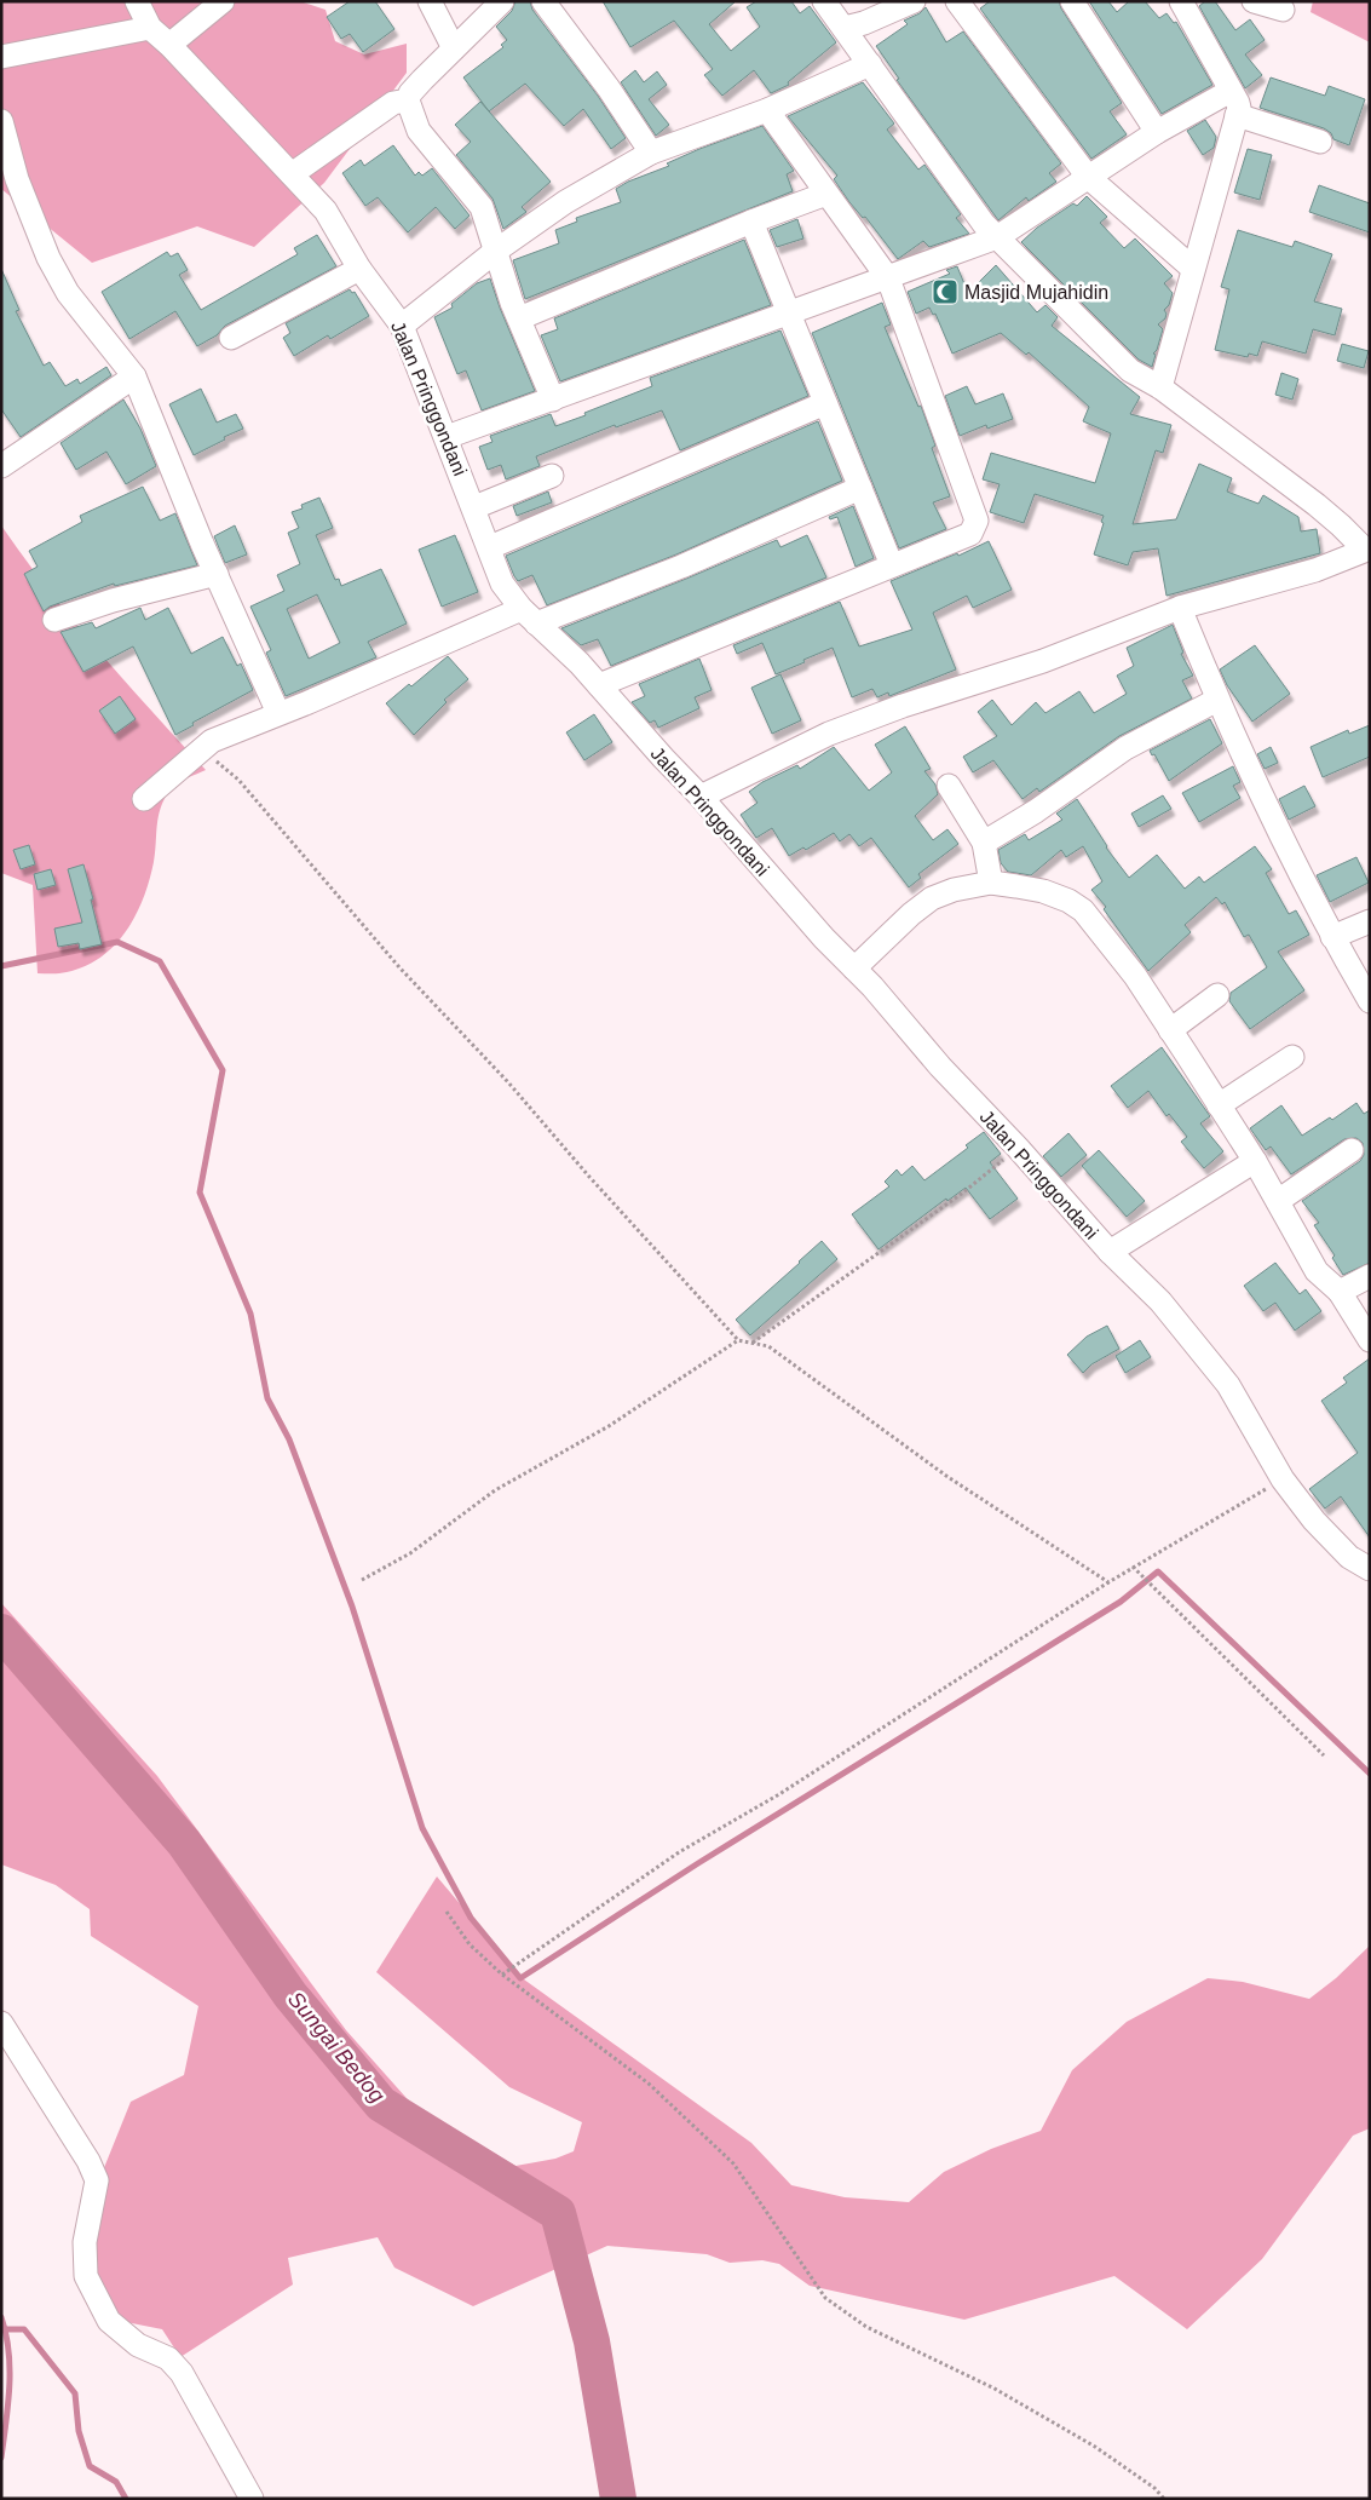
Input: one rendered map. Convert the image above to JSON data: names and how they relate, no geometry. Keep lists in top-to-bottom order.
{
  "streets": {
    "street": ["Jalan Pringgondani"]
  },
  "water": ["Sungai Bedog"],
  "places": {
    "mosque": ["Masjid Mujahidin"]
  }
}
